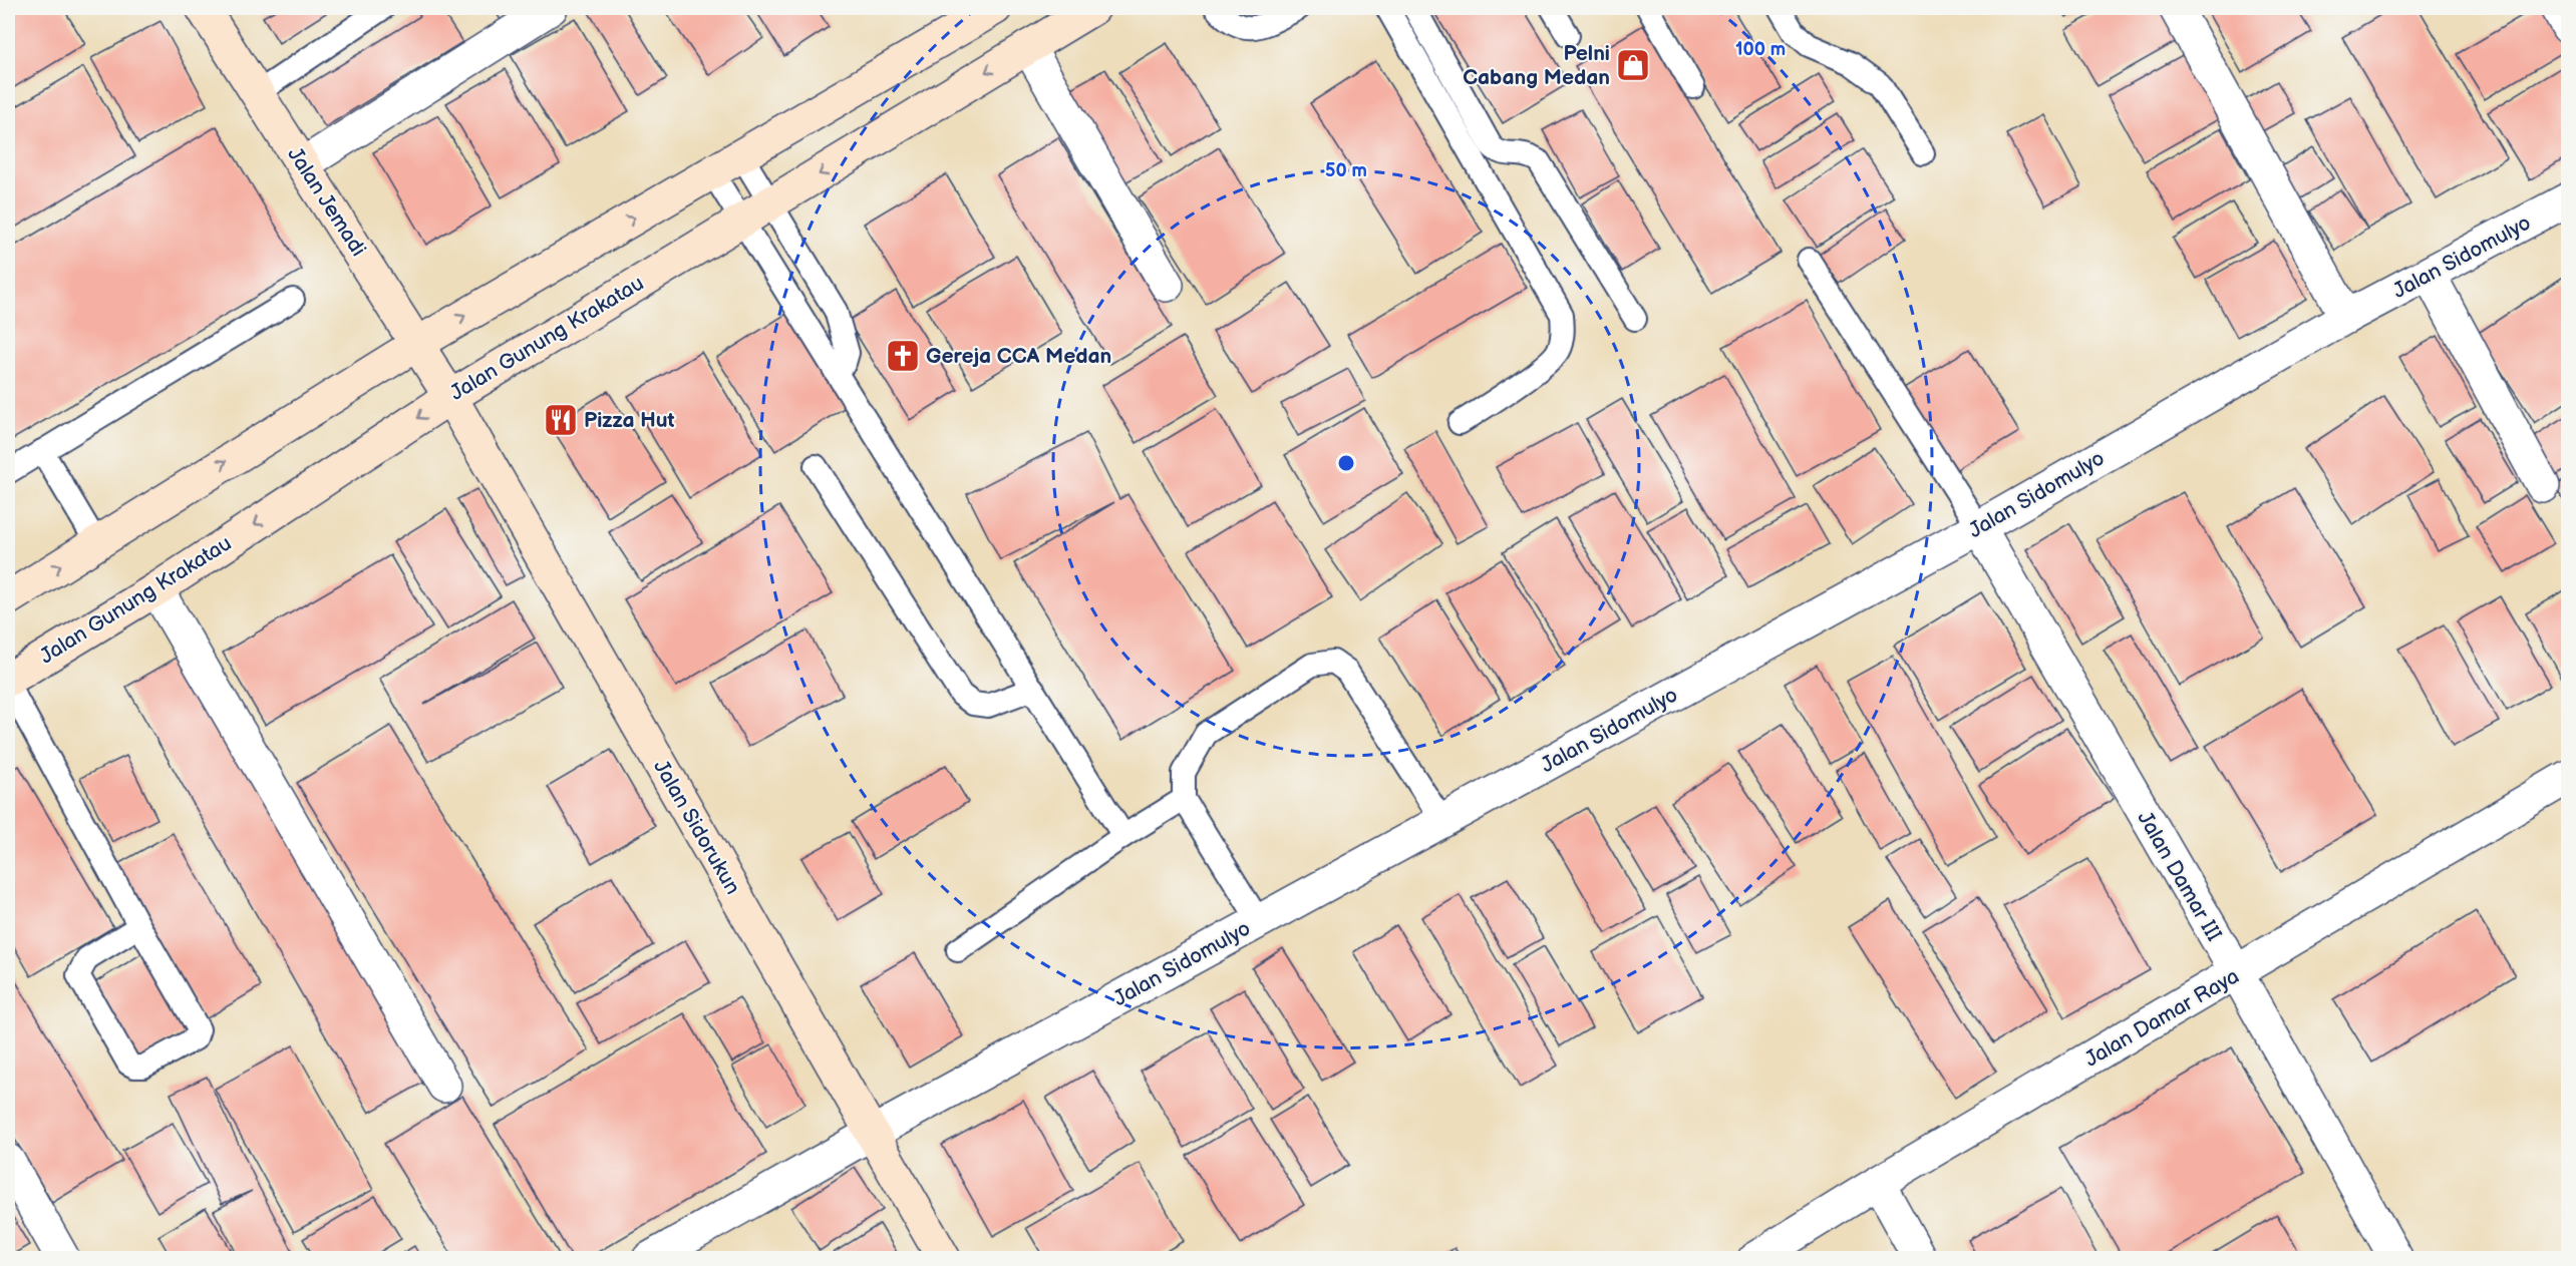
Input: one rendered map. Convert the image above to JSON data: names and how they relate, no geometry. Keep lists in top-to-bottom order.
{
  "streets": {
    "main road": ["Jalan Jemadi", "Jalan Gunung Krakatau", "Jalan Sidorukun"],
    "street": ["Jalan Sidomulyo", "Jalan Damar III", "Jalan Damar Raya"]
  },
  "crossings": [
    ["Jalan Jemadi", "Jalan Gunung Krakatau"],
    ["Jalan Jemadi", "Jalan Sidorukun"],
    ["Jalan Sidomulyo", "Jalan Sidorukun"],
    ["Jalan Sidomulyo", "Jalan Damar III"],
    ["Jalan Gunung Krakatau", "Jalan Sidorukun"],
    ["Jalan Damar III", "Jalan Damar Raya"]
  ],
  "places": {
    "shop": ["Pelni Cabang Medan"],
    "church": ["Gereja CCA Medan"],
    "restaurant": ["Pizza Hut"]
  },
  "rings": ["100 m", "50 m"]
}
